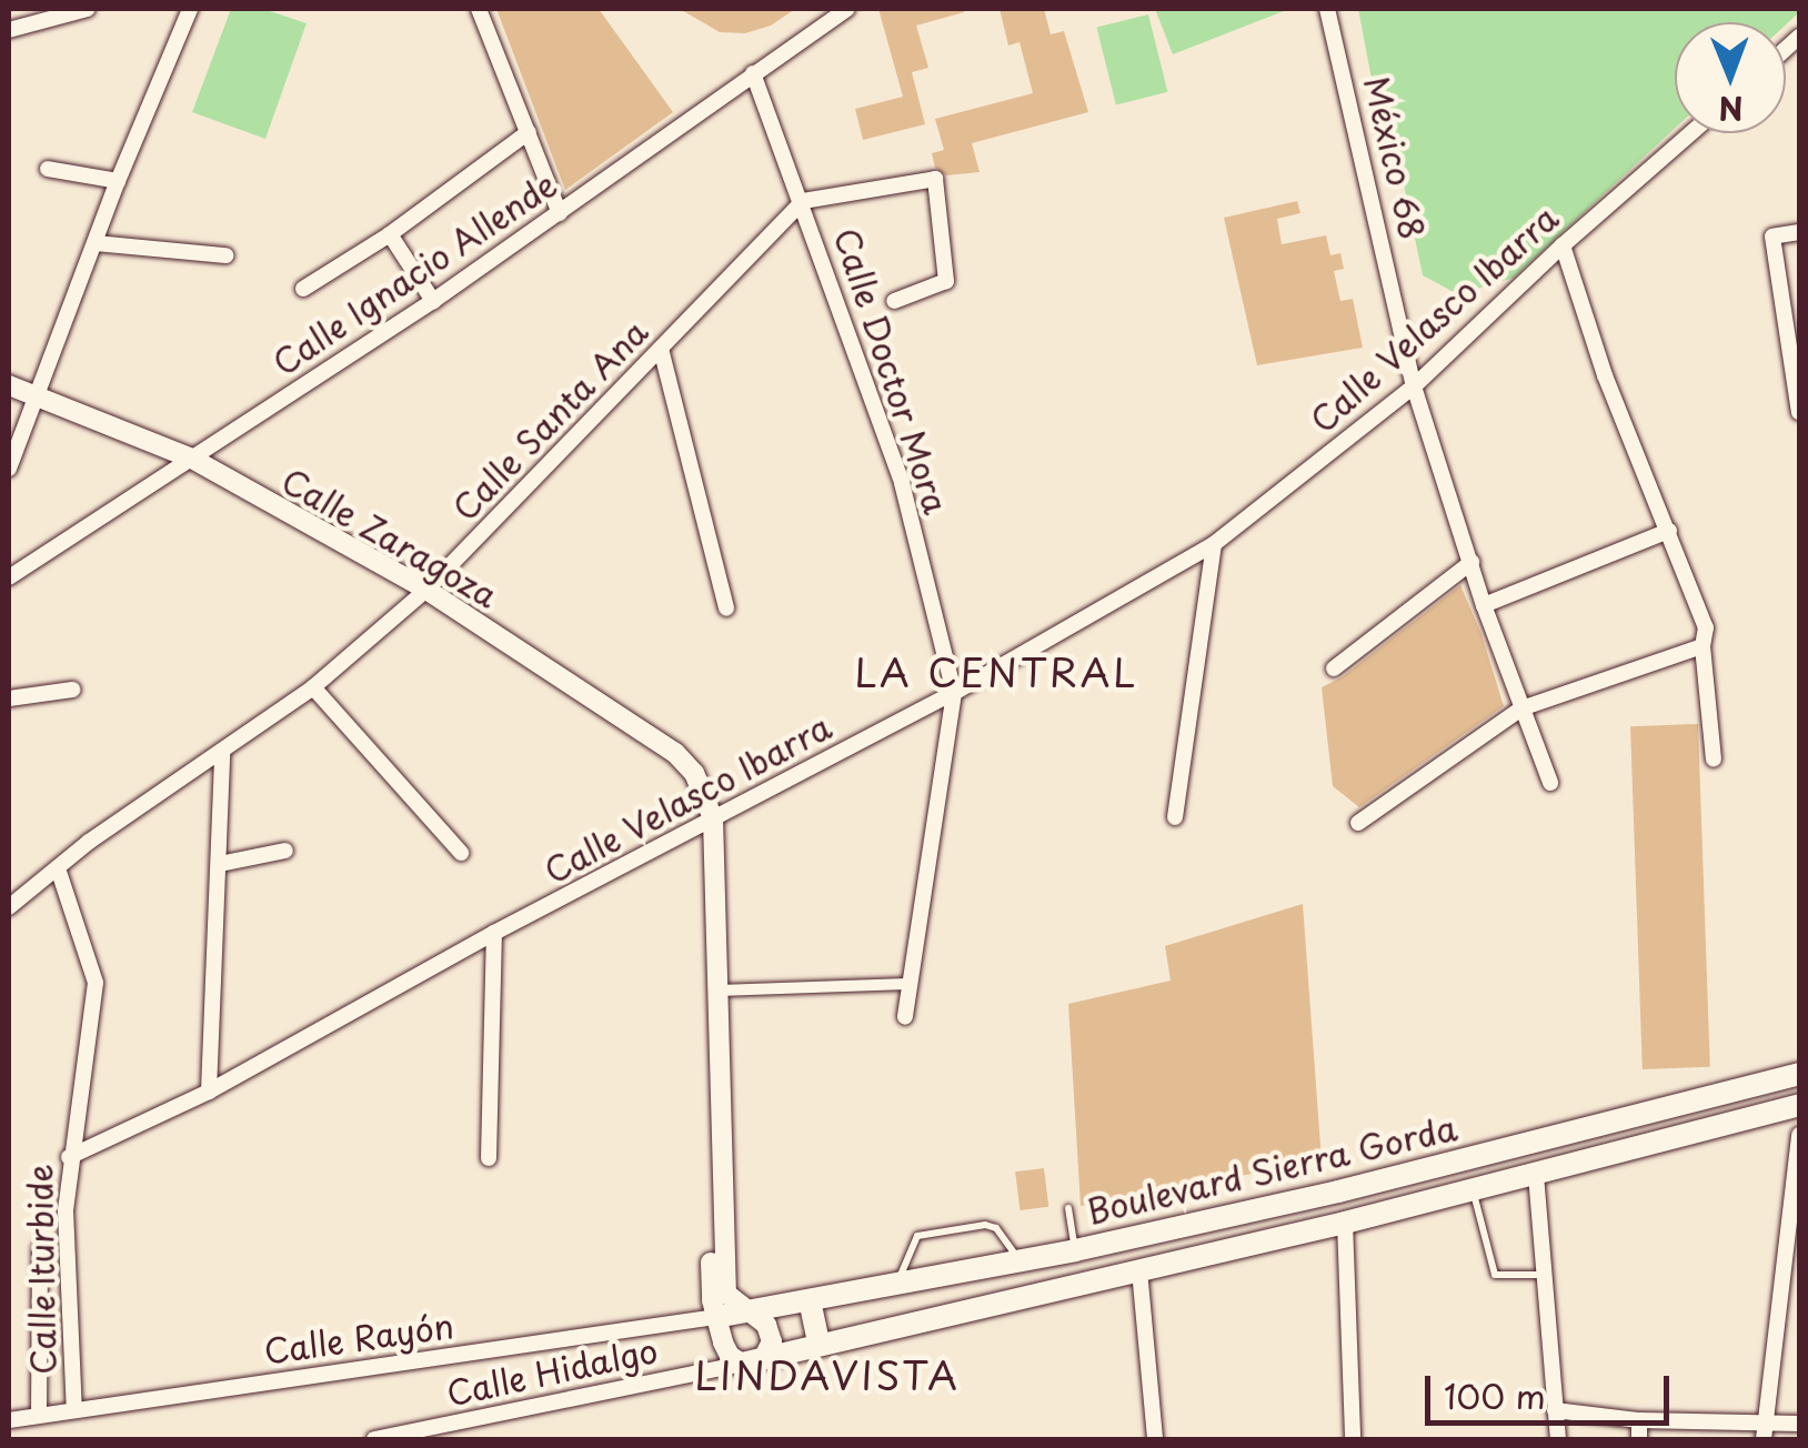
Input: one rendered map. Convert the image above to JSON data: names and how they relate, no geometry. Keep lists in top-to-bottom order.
{
  "streets": {
    "main road": ["Boulevard Sierra Gorda"],
    "street": [
      "México 68",
      "Calle Ignacio Allende",
      "Calle Velasco Ibarra",
      "Calle Doctor Mora",
      "Calle Santa Ana",
      "Calle Zaragoza",
      "Calle Iturbide",
      "Calle Rayón",
      "Calle Hidalgo"
    ]
  },
  "crossings": [
    ["México 68", "Calle Velasco Ibarra"],
    ["Calle Ignacio Allende", "Calle Doctor Mora"],
    ["Calle Ignacio Allende", "Calle Zaragoza"],
    ["Calle Velasco Ibarra", "Calle Doctor Mora"],
    ["Calle Velasco Ibarra", "Calle Zaragoza"],
    ["Calle Velasco Ibarra", "Calle Iturbide"],
    ["Calle Doctor Mora", "Calle Santa Ana"],
    ["Calle Santa Ana", "Calle Zaragoza"],
    ["Calle Santa Ana", "Calle Iturbide"],
    ["Calle Zaragoza", "Boulevard Sierra Gorda"],
    ["Calle Zaragoza", "Calle Rayón"],
    ["Boulevard Sierra Gorda", "Calle Rayón"],
    ["Boulevard Sierra Gorda", "Calle Hidalgo"],
    ["Calle Iturbide", "Calle Rayón"]
  ],
  "districts": ["LA CENTRAL", "LINDAVISTA"],
  "scale_bar": "100 m",
  "north": "bottom"
}
